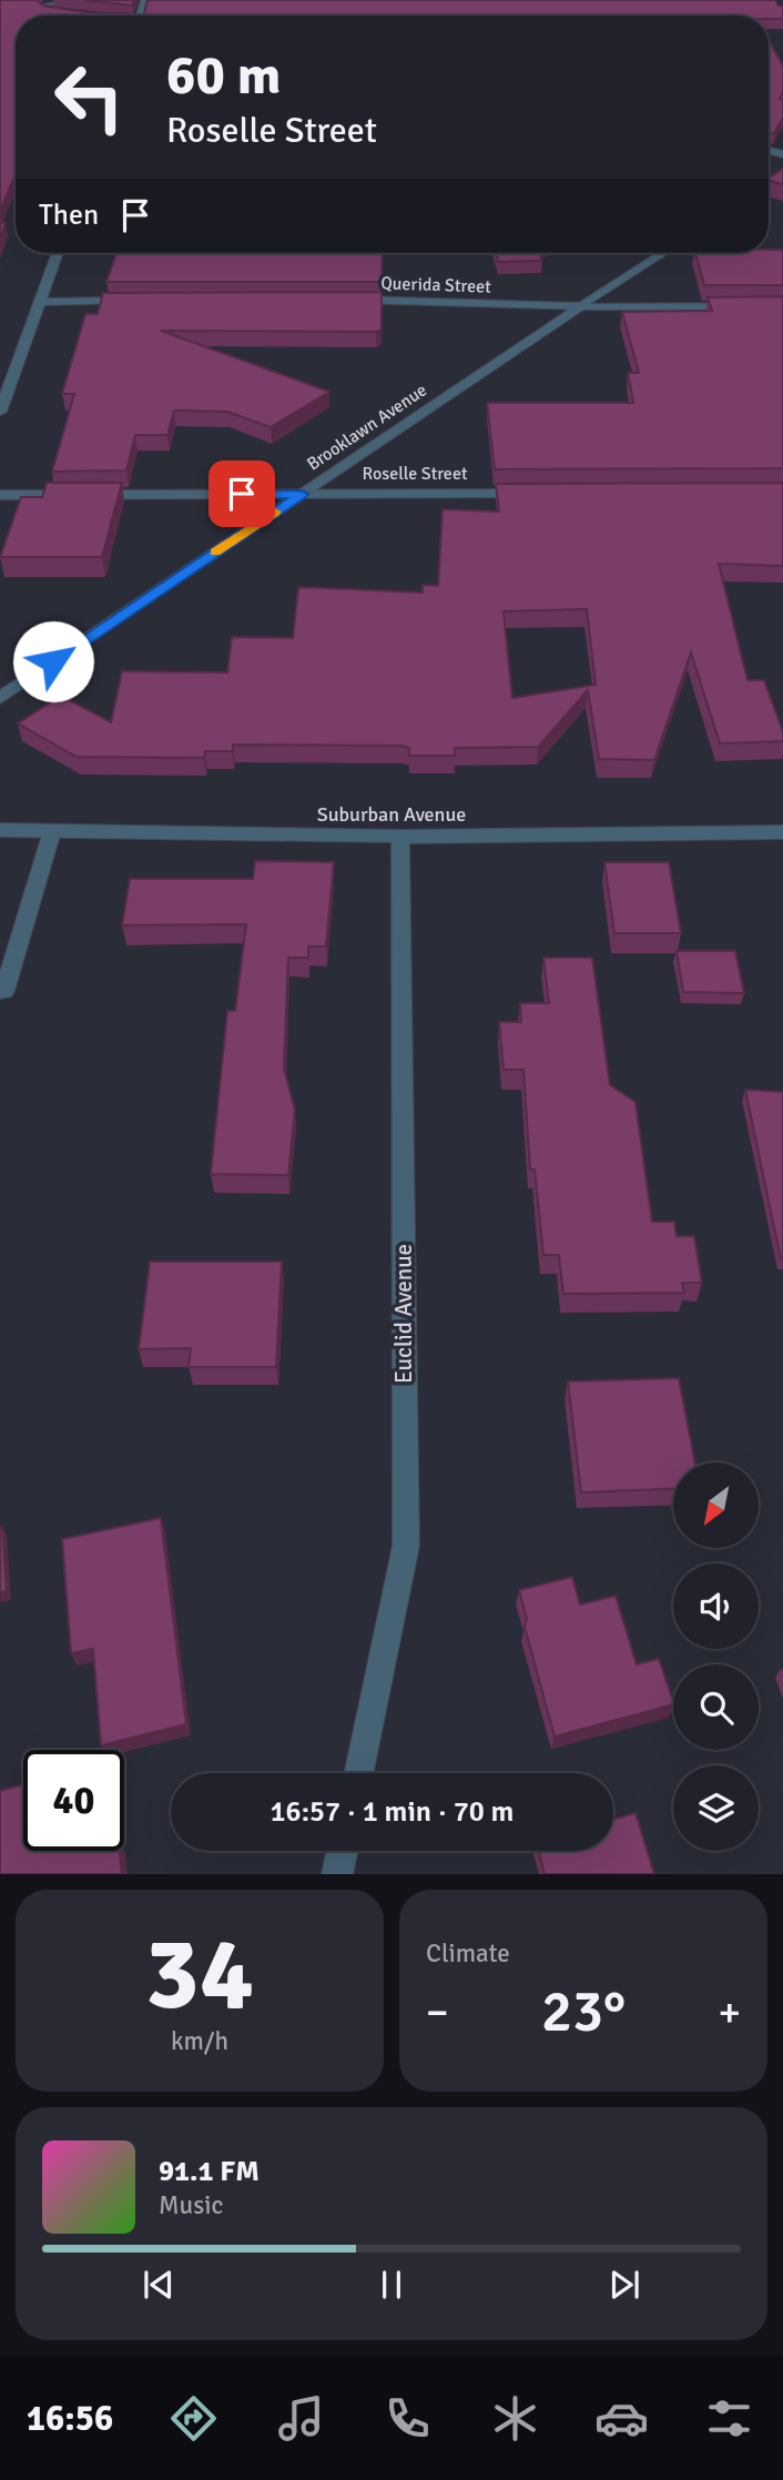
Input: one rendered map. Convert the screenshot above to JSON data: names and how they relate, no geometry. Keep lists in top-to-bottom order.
{
  "streets": {
    "street": [
      "Querida Street",
      "Brooklawn Avenue",
      "Roselle Street",
      "Suburban Avenue",
      "Euclid Avenue"
    ]
  },
  "crossings": [
    ["Querida Street", "Brooklawn Avenue"],
    ["Brooklawn Avenue", "Roselle Street"],
    ["Suburban Avenue", "Euclid Avenue"]
  ],
  "north": "bottom left",
  "page": {
    "turn": ["60 m", "Roselle Street"],
    "then": "Then",
    "limit": "40",
    "trip": "16:57 · 1 min · 70 m",
    "tile": [
      ["34", "km/h"],
      "Climate"
    ],
    "heat": ["−", "23°", "+"],
    "song": ["91.1 FM", "Music"],
    "tabs": "16:56"
  }
}
